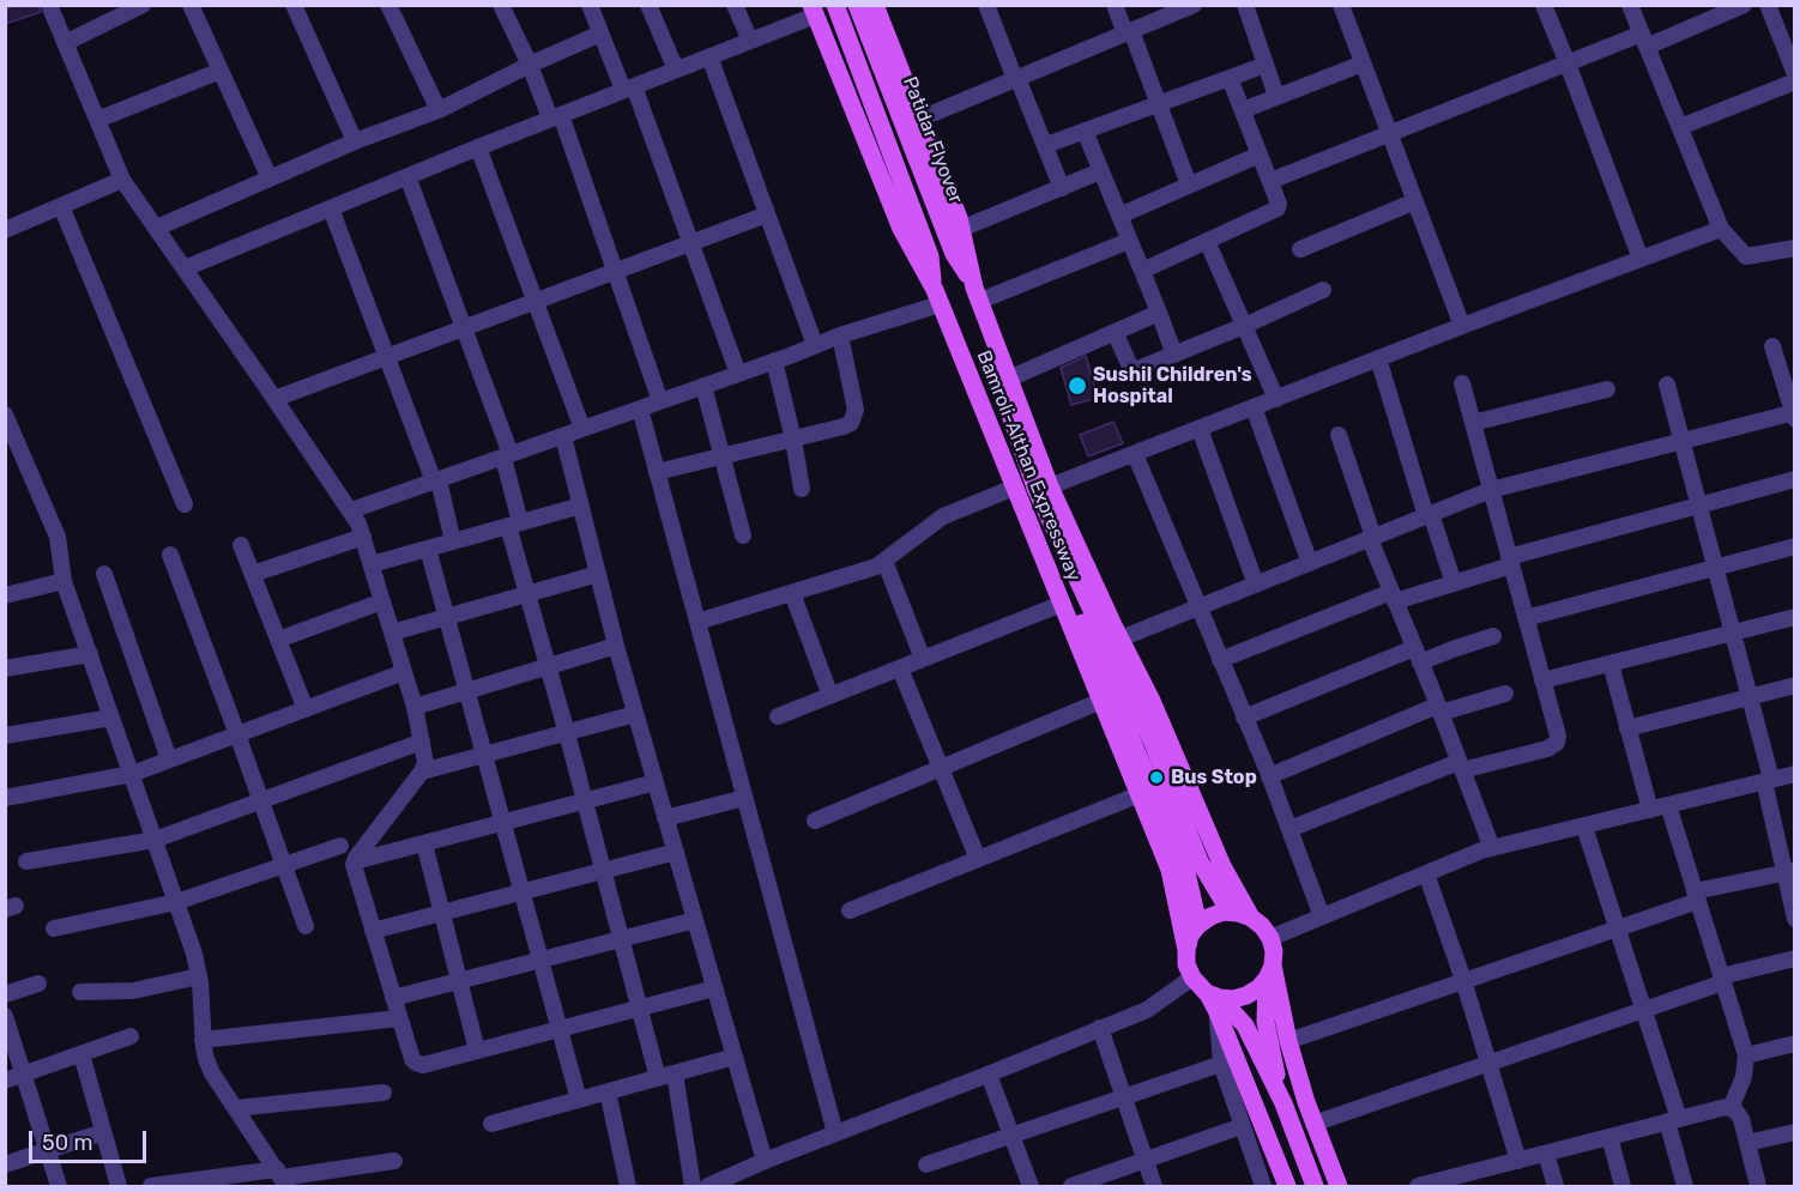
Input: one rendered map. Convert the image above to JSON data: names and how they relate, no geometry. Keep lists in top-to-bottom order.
{
  "streets": {
    "main road": ["Patidar Flyover", "Bamroli-Althan Expressway"]
  },
  "places": ["Sushil Children's Hospital", "Bus Stop"],
  "scale_bar": "50 m"
}
